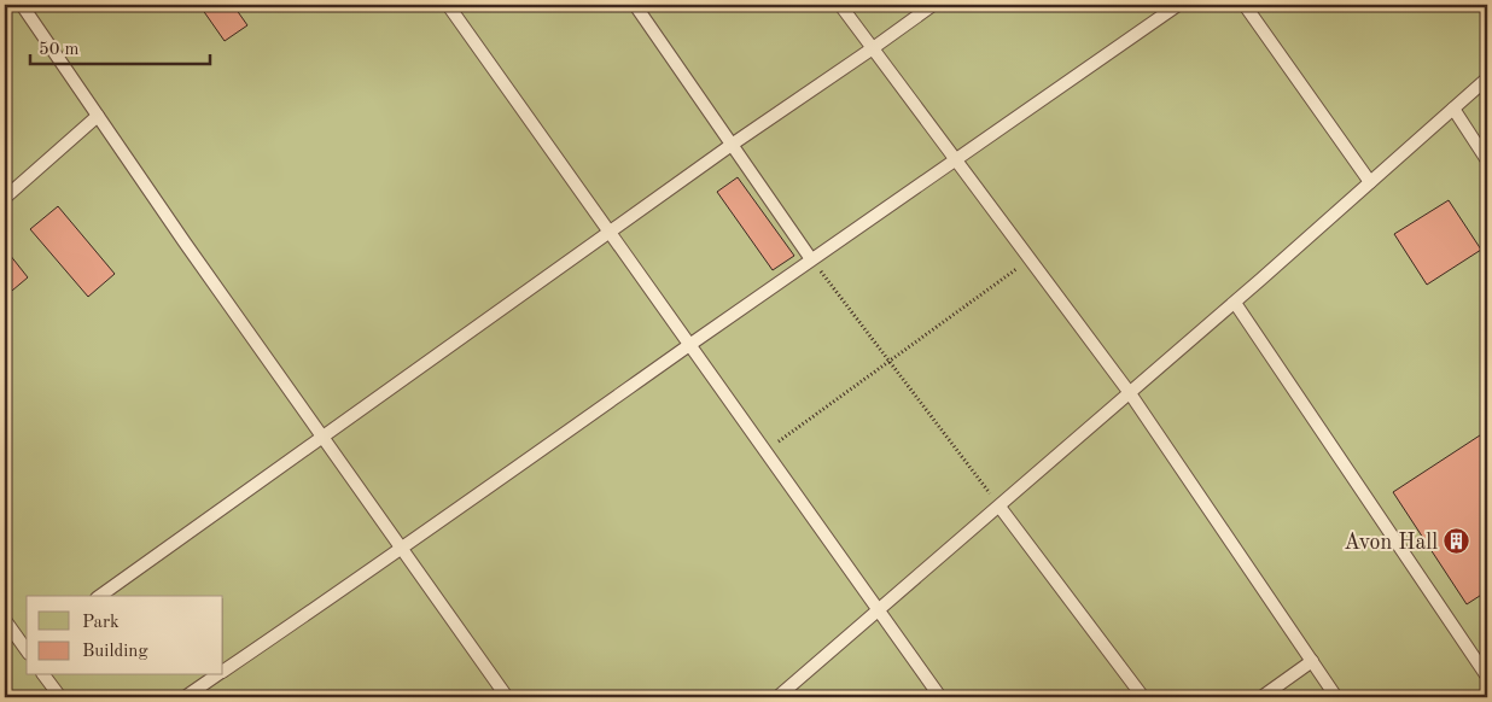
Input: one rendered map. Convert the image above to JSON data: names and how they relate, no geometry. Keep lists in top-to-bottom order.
{
  "places": {
    "building": ["Avon Hall"]
  },
  "legend": ["Park", "Building"],
  "scale_bar": "50 m"
}
